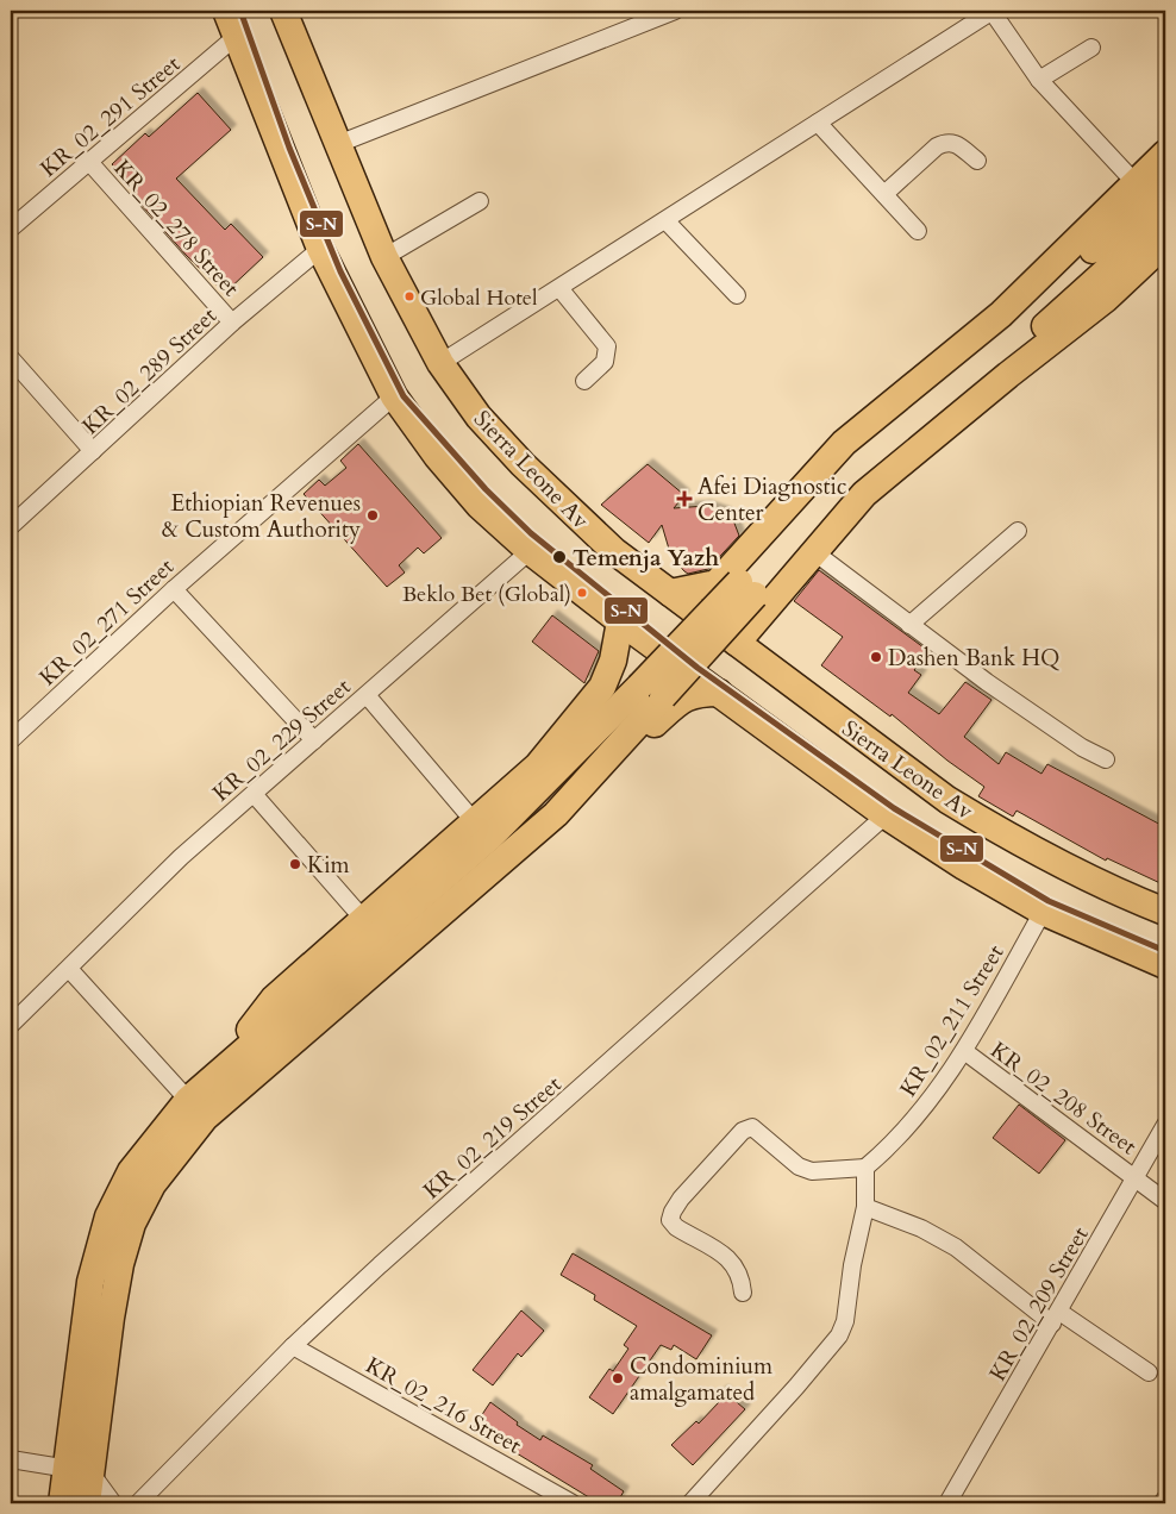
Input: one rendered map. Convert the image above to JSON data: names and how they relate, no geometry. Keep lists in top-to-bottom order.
{
  "streets": {
    "main road": ["Sierra Leone Av"],
    "street": [
      "KR_02_291 Street",
      "KR_02_278 Street",
      "KR_02_289 Street",
      "KR_02_271 Street",
      "KR_02_229 Street",
      "KR_02_211 Street",
      "KR_02_208 Street",
      "KR_02_219 Street",
      "KR_02_209 Street",
      "KR_02_216 Street"
    ]
  },
  "crossings": [
    ["KR_02_291 Street", "KR_02_278 Street"],
    ["KR_02_278 Street", "KR_02_289 Street"],
    ["KR_02_211 Street", "KR_02_208 Street"],
    ["KR_02_208 Street", "KR_02_209 Street"],
    ["KR_02_219 Street", "KR_02_216 Street"]
  ],
  "places": {
    "other": [
      "Global Hotel",
      "Ethiopian Revenues & Custom Authority",
      "Temenja Yazh",
      "Beklo Bet (Global)",
      "Dashen Bank HQ",
      "Kim",
      "Condominium amalgamated"
    ],
    "health": ["Afei Diagnostic Center"]
  },
  "lines": ["transit line S-N"]
}
